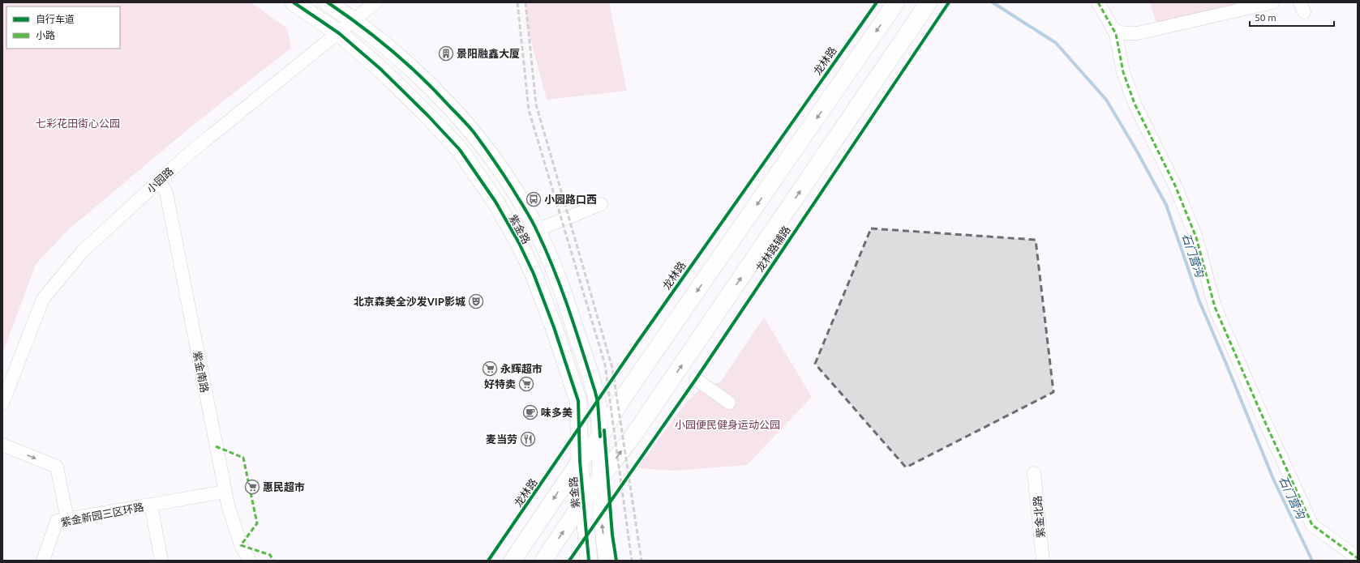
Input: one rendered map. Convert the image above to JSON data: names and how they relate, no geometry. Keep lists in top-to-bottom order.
{
  "streets": {
    "main road": ["紫金路"],
    "street": [
      "小园路",
      "紫金南路",
      "紫金新园三区环路",
      "紫金北路"
    ],
    "cycle path": ["龙林路", "龙林路辅路"]
  },
  "crossings": [
    ["小园路", "紫金路"],
    ["小园路", "紫金南路"]
  ],
  "water": ["石门营沟"],
  "parks": ["七彩花田街心公园", "小园便民健身运动公园"],
  "places": {
    "building": ["景阳融鑫大厦"],
    "bus stop": ["小园路口西"],
    "theatre": ["北京森美全沙发VIP影城"],
    "supermarket": ["永辉超市", "好特卖", "惠民超市"],
    "cafe": ["味多美"],
    "restaurant": ["麦当劳"]
  },
  "legend": ["自行车道", "小路"],
  "scale_bar": "50 m"
}
